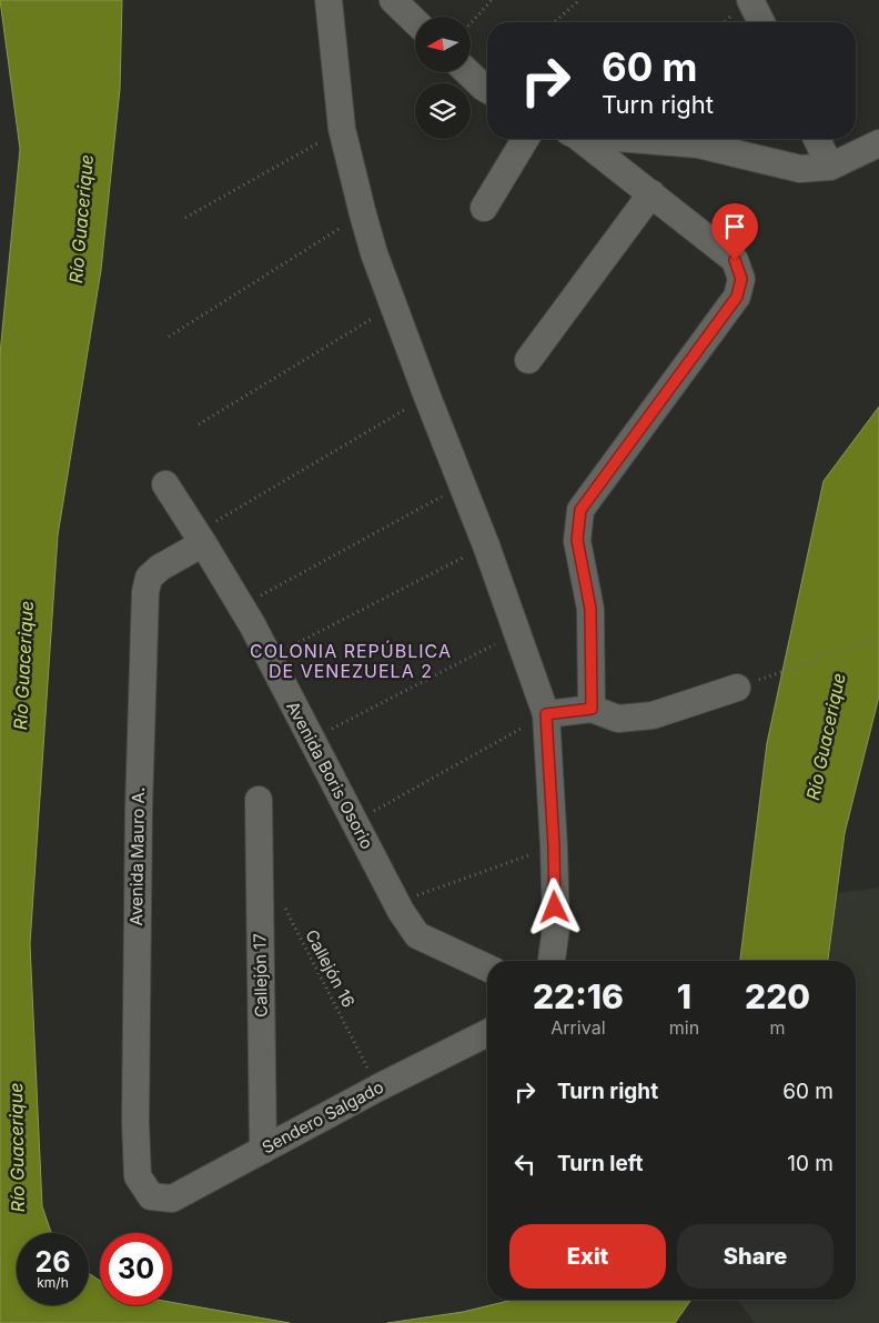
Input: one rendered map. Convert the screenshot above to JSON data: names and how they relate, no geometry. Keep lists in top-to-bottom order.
{
  "streets": {
    "street": [
      "Avenida Boris Osorio",
      "Avenida Mauro A.",
      "Callejón 17",
      "Sendero Salgado"
    ],
    "path": ["Callejón 16"]
  },
  "crossings": [
    ["Avenida Boris Osorio", "Avenida Mauro A."],
    ["Avenida Mauro A.", "Sendero Salgado"],
    ["Callejón 16", "Sendero Salgado"],
    ["Callejón 17", "Sendero Salgado"]
  ],
  "districts": ["COLONIA REPÚBLICA DE VENEZUELA 2"],
  "water": ["Río Guacerique"],
  "north": "left",
  "page": {
    "turn": ["60 m", "Turn right"],
    "eta": [
      "22:16",
      "Arrival",
      "1",
      "min",
      "220",
      "m"
    ],
    "list": [
      {
        "name": "Turn right",
        "value": "60 m"
      },
      {
        "name": "Turn left",
        "value": "10 m"
      }
    ],
    "buttons": ["Exit", "Share"],
    "speed": "26 km/h",
    "limit": "30"
  }
}
